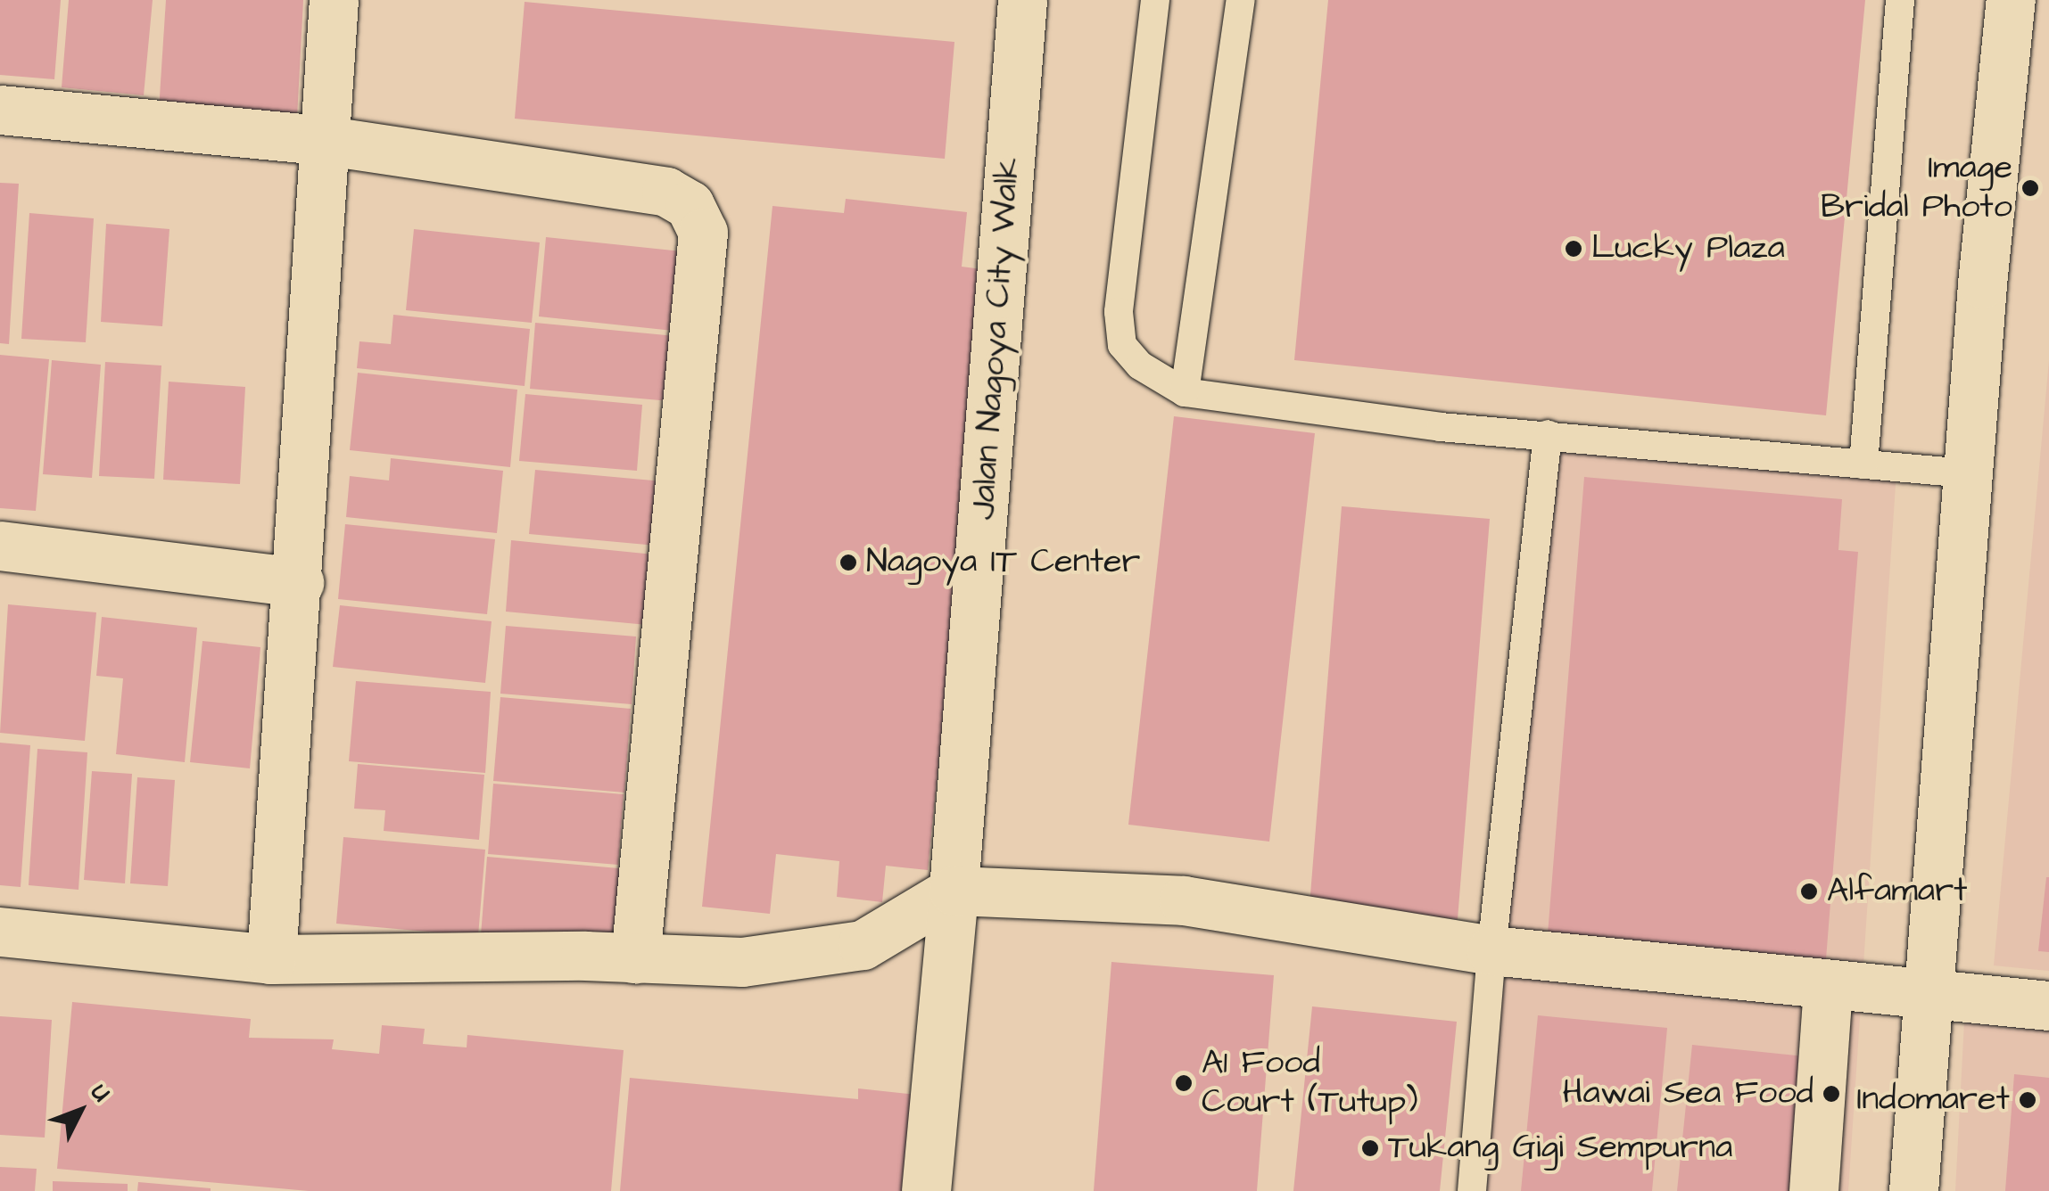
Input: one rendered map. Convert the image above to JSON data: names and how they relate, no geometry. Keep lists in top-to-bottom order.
{
  "streets": {
    "street": ["Jalan Nagoya City Walk"]
  },
  "places": [
    "Image Bridal Photo",
    "Lucky Plaza",
    "Nagoya IT Center",
    "Alfamart",
    "A1 Food Court (Tutup)",
    "Hawai Sea Food",
    "Indomaret",
    "Tukang Gigi Sempurna"
  ],
  "north": "top right"
}
